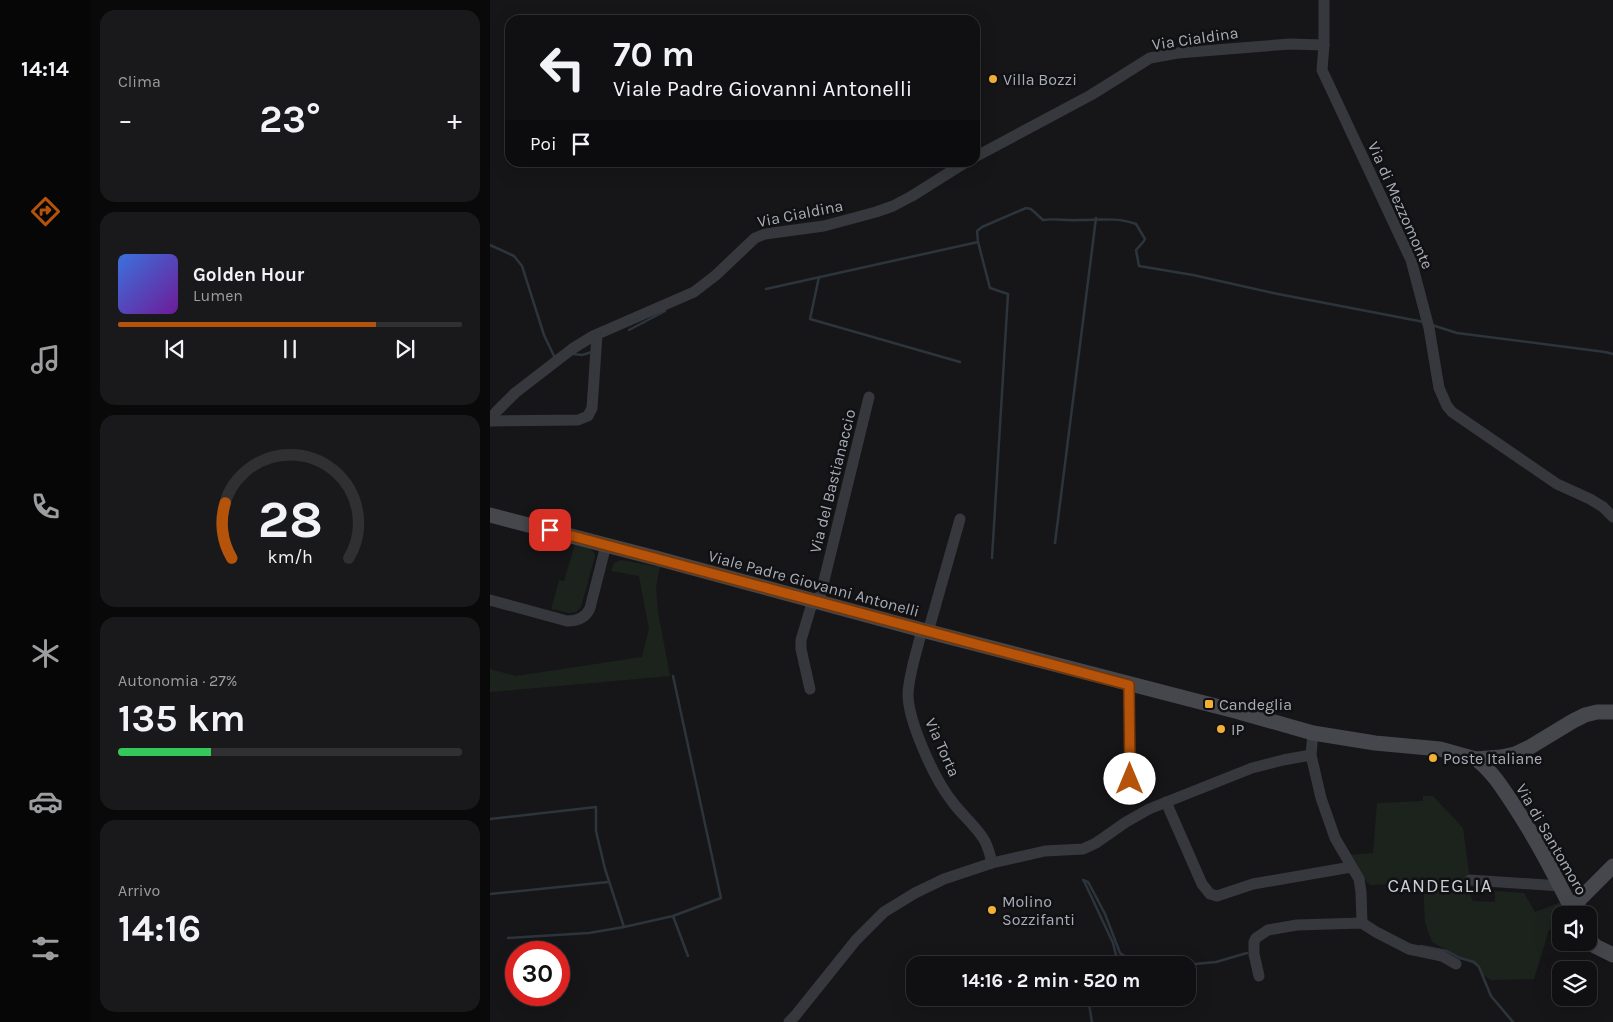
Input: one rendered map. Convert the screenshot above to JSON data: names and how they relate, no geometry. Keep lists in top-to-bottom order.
{
  "streets": {
    "main road": ["Viale Padre Giovanni Antonelli", "Via di Santomoro"],
    "street": [
      "Via Cialdina",
      "Via di Mezzomonte",
      "Via del Bastianaccio",
      "Via Torta"
    ]
  },
  "crossings": [
    ["Via Cialdina", "Via di Mezzomonte"],
    ["Via del Bastianaccio", "Viale Padre Giovanni Antonelli"],
    ["Viale Padre Giovanni Antonelli", "Via Torta"],
    ["Viale Padre Giovanni Antonelli", "Via di Santomoro"]
  ],
  "districts": ["CANDEGLIA"],
  "places": {
    "other": [
      "Villa Bozzi",
      "IP",
      "Poste Italiane",
      "Molino Sozzifanti"
    ],
    "transit": ["Candeglia"]
  },
  "page": {
    "tabs": "14:14",
    "tile": [
      "Clima",
      ["Autonomia · 27%", "135 km"],
      ["Arrivo", "14:16"]
    ],
    "turn": ["70 m", "Viale Padre Giovanni Antonelli"],
    "heat": ["−", "23°", "+"],
    "then": "Poi",
    "song": ["Golden Hour", "Lumen"],
    "limit": "30",
    "trip": "14:16 · 2 min · 520 m",
    "gauge": ["28", "km/h"]
  }
}
